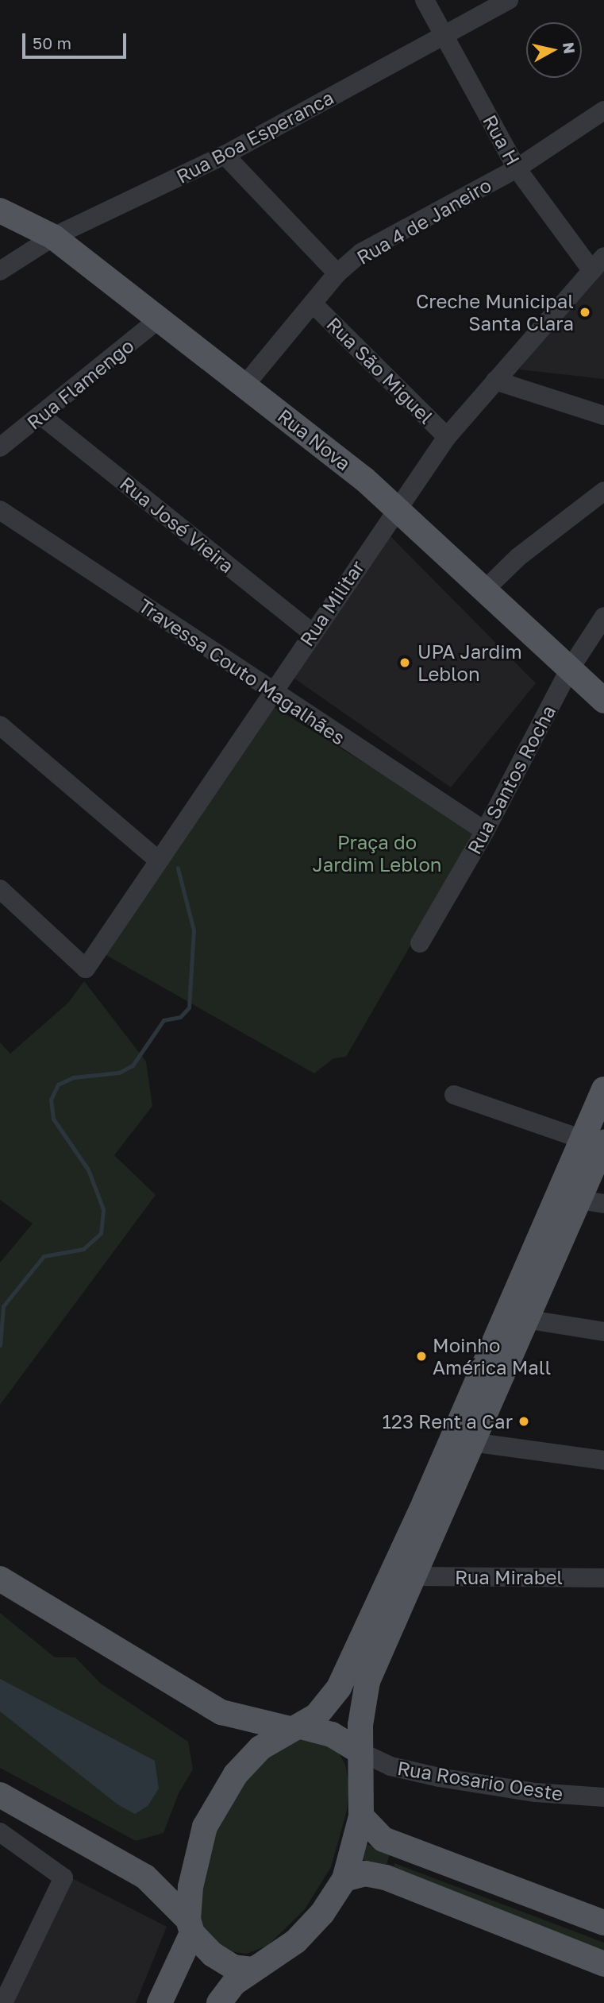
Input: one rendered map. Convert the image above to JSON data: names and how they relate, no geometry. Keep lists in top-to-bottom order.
{
  "streets": {
    "main road": ["Rua Nova"],
    "street": [
      "Rua Boa Esperanca",
      "Rua H",
      "Rua 4 de Janeiro",
      "Rua São Miguel",
      "Rua Flamengo",
      "Rua José Vieira",
      "Rua Militar",
      "Travessa Couto Magalhães",
      "Rua Santos Rocha",
      "Rua Mirabel",
      "Rua Rosario Oeste"
    ]
  },
  "crossings": [
    ["Rua Boa Esperanca", "Rua H"],
    ["Rua Boa Esperanca", "Rua Nova"],
    ["Rua H", "Rua 4 de Janeiro"],
    ["Rua H", "Rua Militar"],
    ["Rua 4 de Janeiro", "Rua São Miguel"],
    ["Rua 4 de Janeiro", "Rua Nova"],
    ["Rua São Miguel", "Rua Militar"],
    ["Rua Flamengo", "Rua Nova"],
    ["Rua Flamengo", "Rua José Vieira"],
    ["Rua Nova", "Rua Militar"],
    ["Rua Nova", "Rua Santos Rocha"],
    ["Rua José Vieira", "Rua Militar"],
    ["Rua Militar", "Travessa Couto Magalhães"],
    ["Travessa Couto Magalhães", "Rua Santos Rocha"]
  ],
  "parks": ["Praça do Jardim Leblon"],
  "places": [
    "Creche Municipal Santa Clara",
    "UPA Jardim Leblon",
    "Moinho América Mall",
    "123 Rent a Car"
  ],
  "scale_bar": "50 m",
  "north": "right"
}
